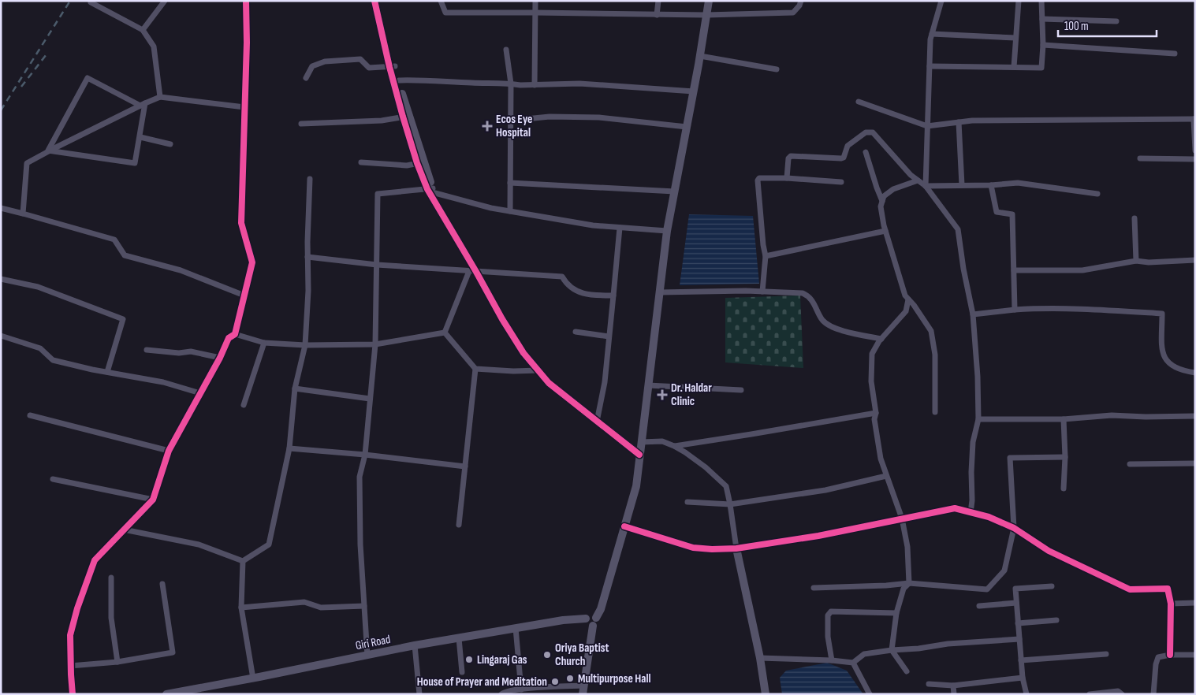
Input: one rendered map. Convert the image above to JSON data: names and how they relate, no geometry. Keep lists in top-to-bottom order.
{
  "streets": {
    "main road": ["Giri Road"]
  },
  "places": {
    "health": ["Ecos Eye Hospital", "Dr. Haldar Clinic"],
    "other": [
      "Oriya Baptist Church",
      "Lingaraj Gas",
      "Multipurpose Hall",
      "House of Prayer and Meditation"
    ]
  },
  "scale_bar": "100 m"
}
